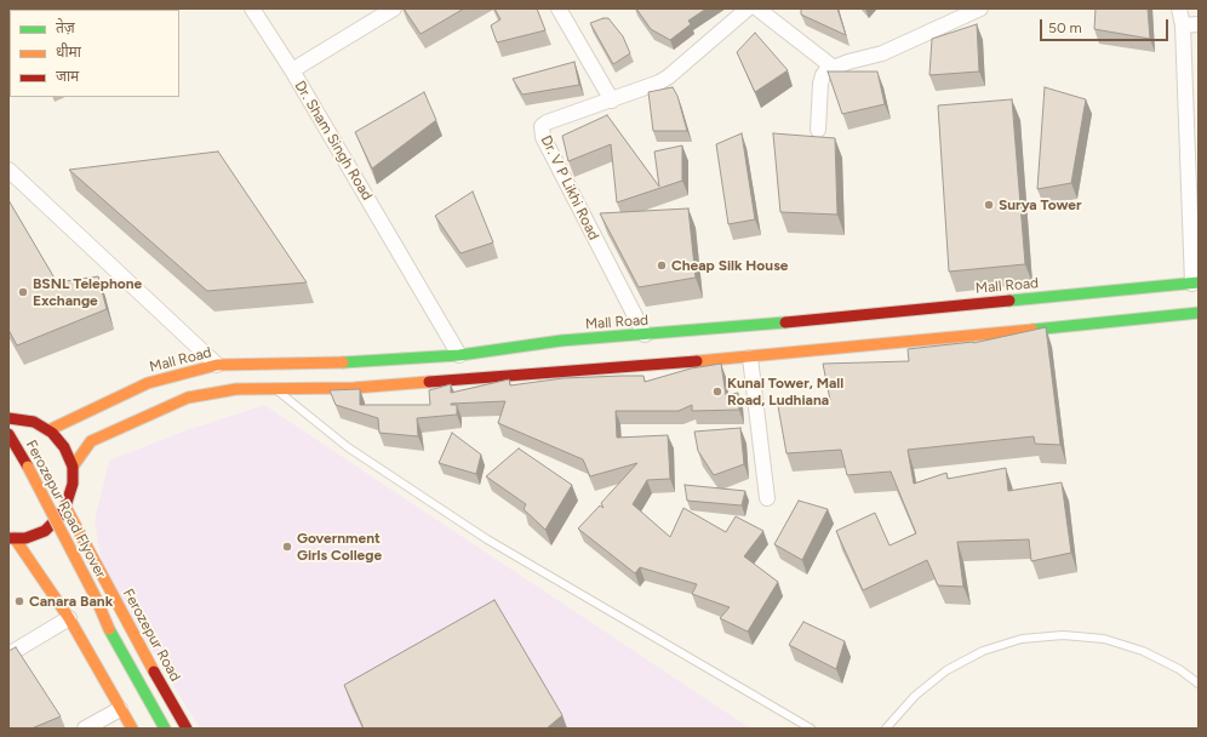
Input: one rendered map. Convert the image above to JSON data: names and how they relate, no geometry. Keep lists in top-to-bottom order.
{
  "streets": {
    "main road": ["Mall Road", "Ferozepur Road Flyover", "Ferozepur Road"],
    "street": ["Dr. Sham Singh Road", "Dr. V P Likhi Road"]
  },
  "crossings": [
    ["Dr. Sham Singh Road", "Mall Road"],
    ["Dr. V P Likhi Road", "Mall Road"]
  ],
  "places": [
    "Surya Tower",
    "Cheap Silk House",
    "BSNL Telephone Exchange",
    "Kunal Tower, Mall Road, Ludhiana",
    "Government Girls College",
    "Canara Bank"
  ],
  "legend": ["तेज़", "धीमा", "जाम"],
  "scale_bar": "50 m"
}
